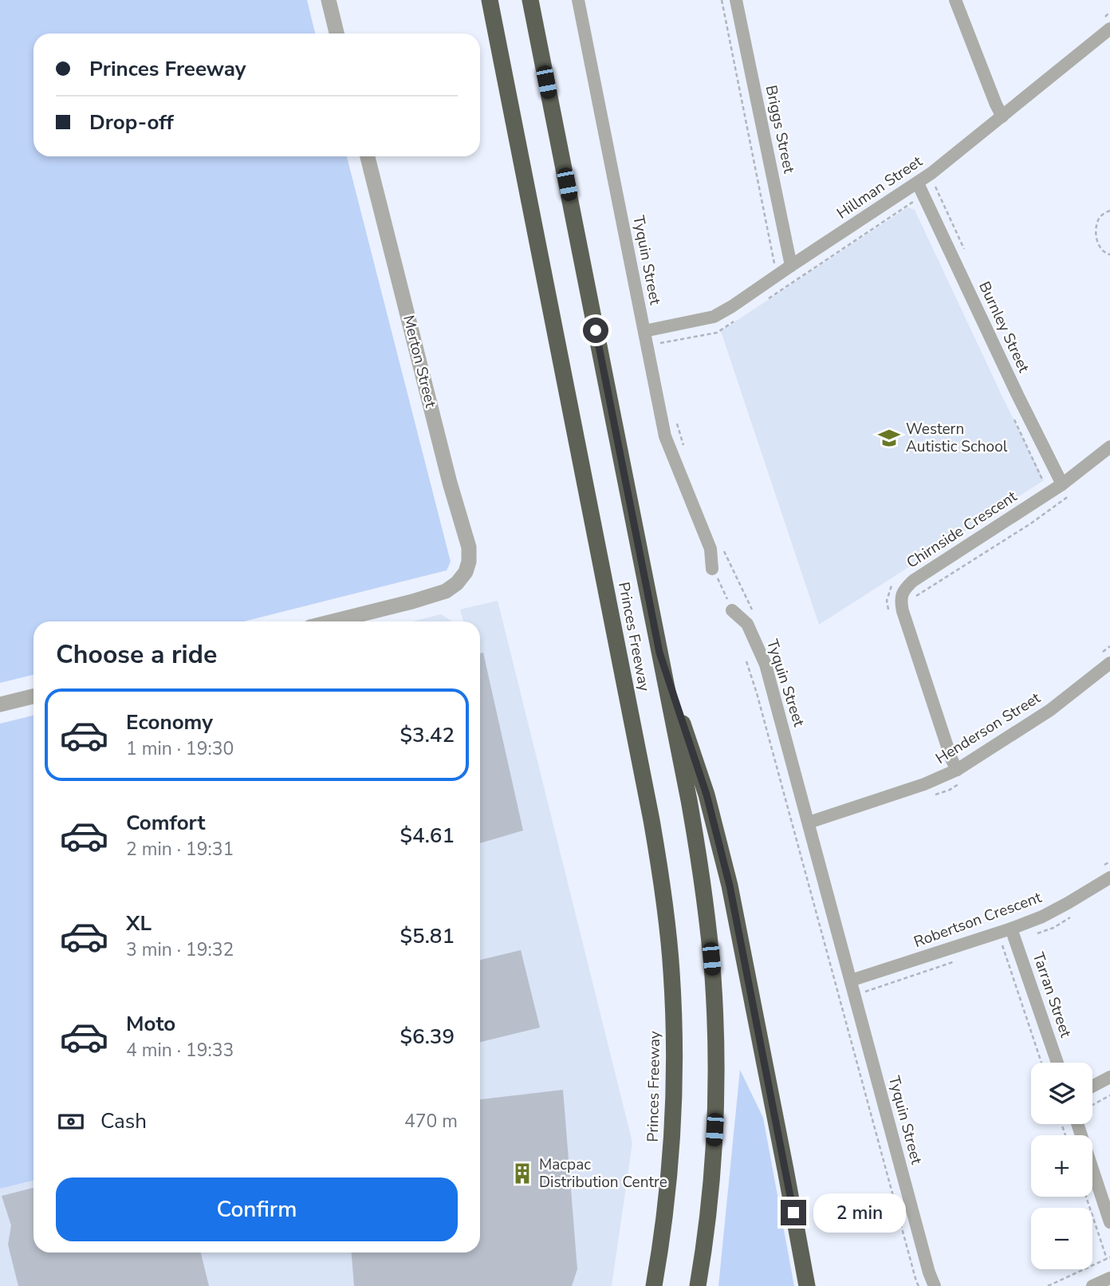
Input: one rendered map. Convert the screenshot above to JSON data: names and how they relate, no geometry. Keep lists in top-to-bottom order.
{
  "streets": {
    "highway": ["Princes Freeway"],
    "street": [
      "Briggs Street",
      "Hillman Street",
      "Tyquin Street",
      "Burnley Street",
      "Merton Street",
      "Chirnside Crescent",
      "Henderson Street",
      "Robertson Crescent",
      "Tarran Street"
    ]
  },
  "crossings": [
    ["Briggs Street", "Hillman Street"],
    ["Hillman Street", "Tyquin Street"],
    ["Hillman Street", "Burnley Street"],
    ["Tyquin Street", "Henderson Street"],
    ["Tyquin Street", "Robertson Crescent"],
    ["Burnley Street", "Chirnside Crescent"],
    ["Chirnside Crescent", "Henderson Street"],
    ["Robertson Crescent", "Tarran Street"]
  ],
  "places": {
    "school or university": ["Western Autistic School"],
    "building": ["Macpac Distribution Centre"]
  },
  "page": {
    "banner": ["Princes Freeway", "Drop-off"],
    "heading": "Choose a ride",
    "list": [
      {
        "name": "Economy",
        "note": "1 min · 19:30",
        "value": "$3.42"
      },
      {
        "name": "Comfort",
        "note": "2 min · 19:31",
        "value": "$4.61"
      },
      {
        "name": "XL",
        "note": "3 min · 19:32",
        "value": "$5.81"
      },
      {
        "name": "Moto",
        "note": "4 min · 19:33",
        "value": "$6.39"
      }
    ],
    "map_buttons": ["+", "−"],
    "pay": ["Cash", "470 m"],
    "buttons": "Confirm",
    "bubble": "2 min"
  }
}
